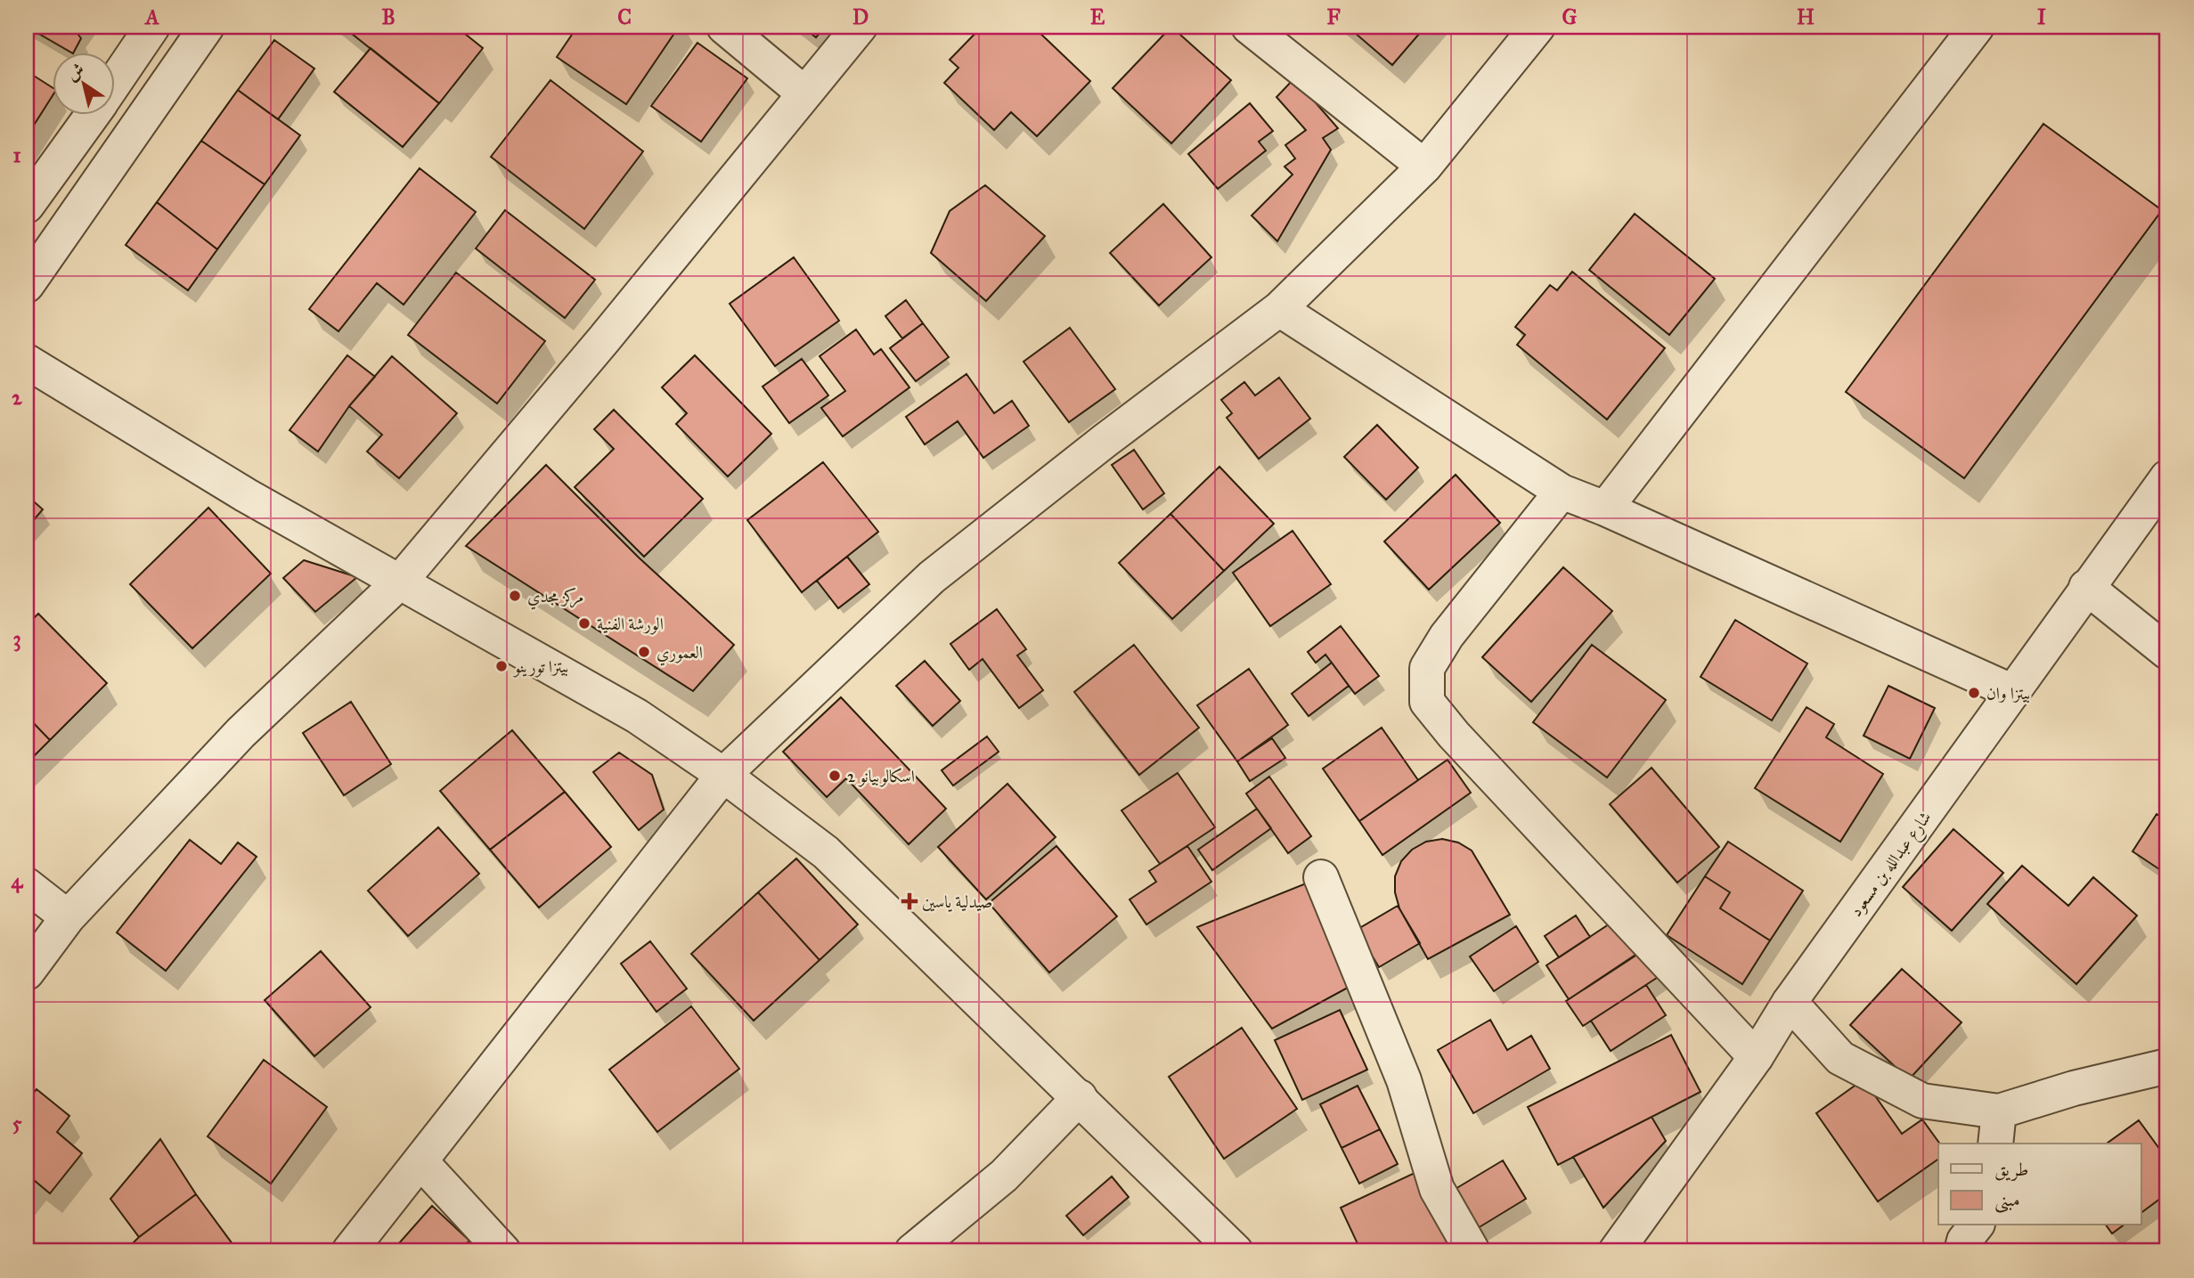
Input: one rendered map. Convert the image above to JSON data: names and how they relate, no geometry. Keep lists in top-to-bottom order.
{
  "streets": {
    "street": ["شارع عبدالله بن مسعود"]
  },
  "places": {
    "other": [
      "مركز مجدي",
      "الورشة الفنية",
      "العموري",
      "بيتزا تورينو",
      "بيتزا وان",
      "اسكالوبيانو 2"
    ],
    "health": ["صيدلية ياسين"]
  },
  "legend": ["طريق", "مبنى"],
  "north": "top left",
  "grid": {
    "columns": [
      "A",
      "B",
      "C",
      "D",
      "E",
      "F",
      "G",
      "H",
      "I"
    ],
    "rows": [
      "1",
      "2",
      "3",
      "4",
      "5"
    ]
  }
}
